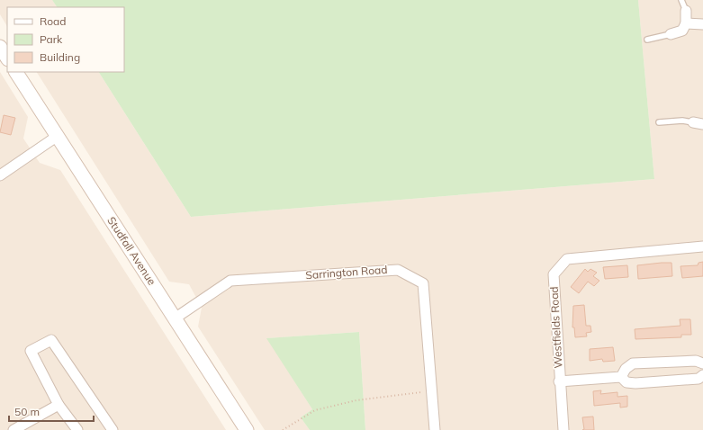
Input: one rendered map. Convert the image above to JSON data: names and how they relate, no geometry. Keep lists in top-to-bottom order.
{
  "streets": {
    "street": ["Studfall Avenue", "Sarrington Road", "Westfields Road"]
  },
  "crossings": [
    ["Studfall Avenue", "Sarrington Road"]
  ],
  "legend": ["Road", "Park", "Building"],
  "scale_bar": "50 m"
}
